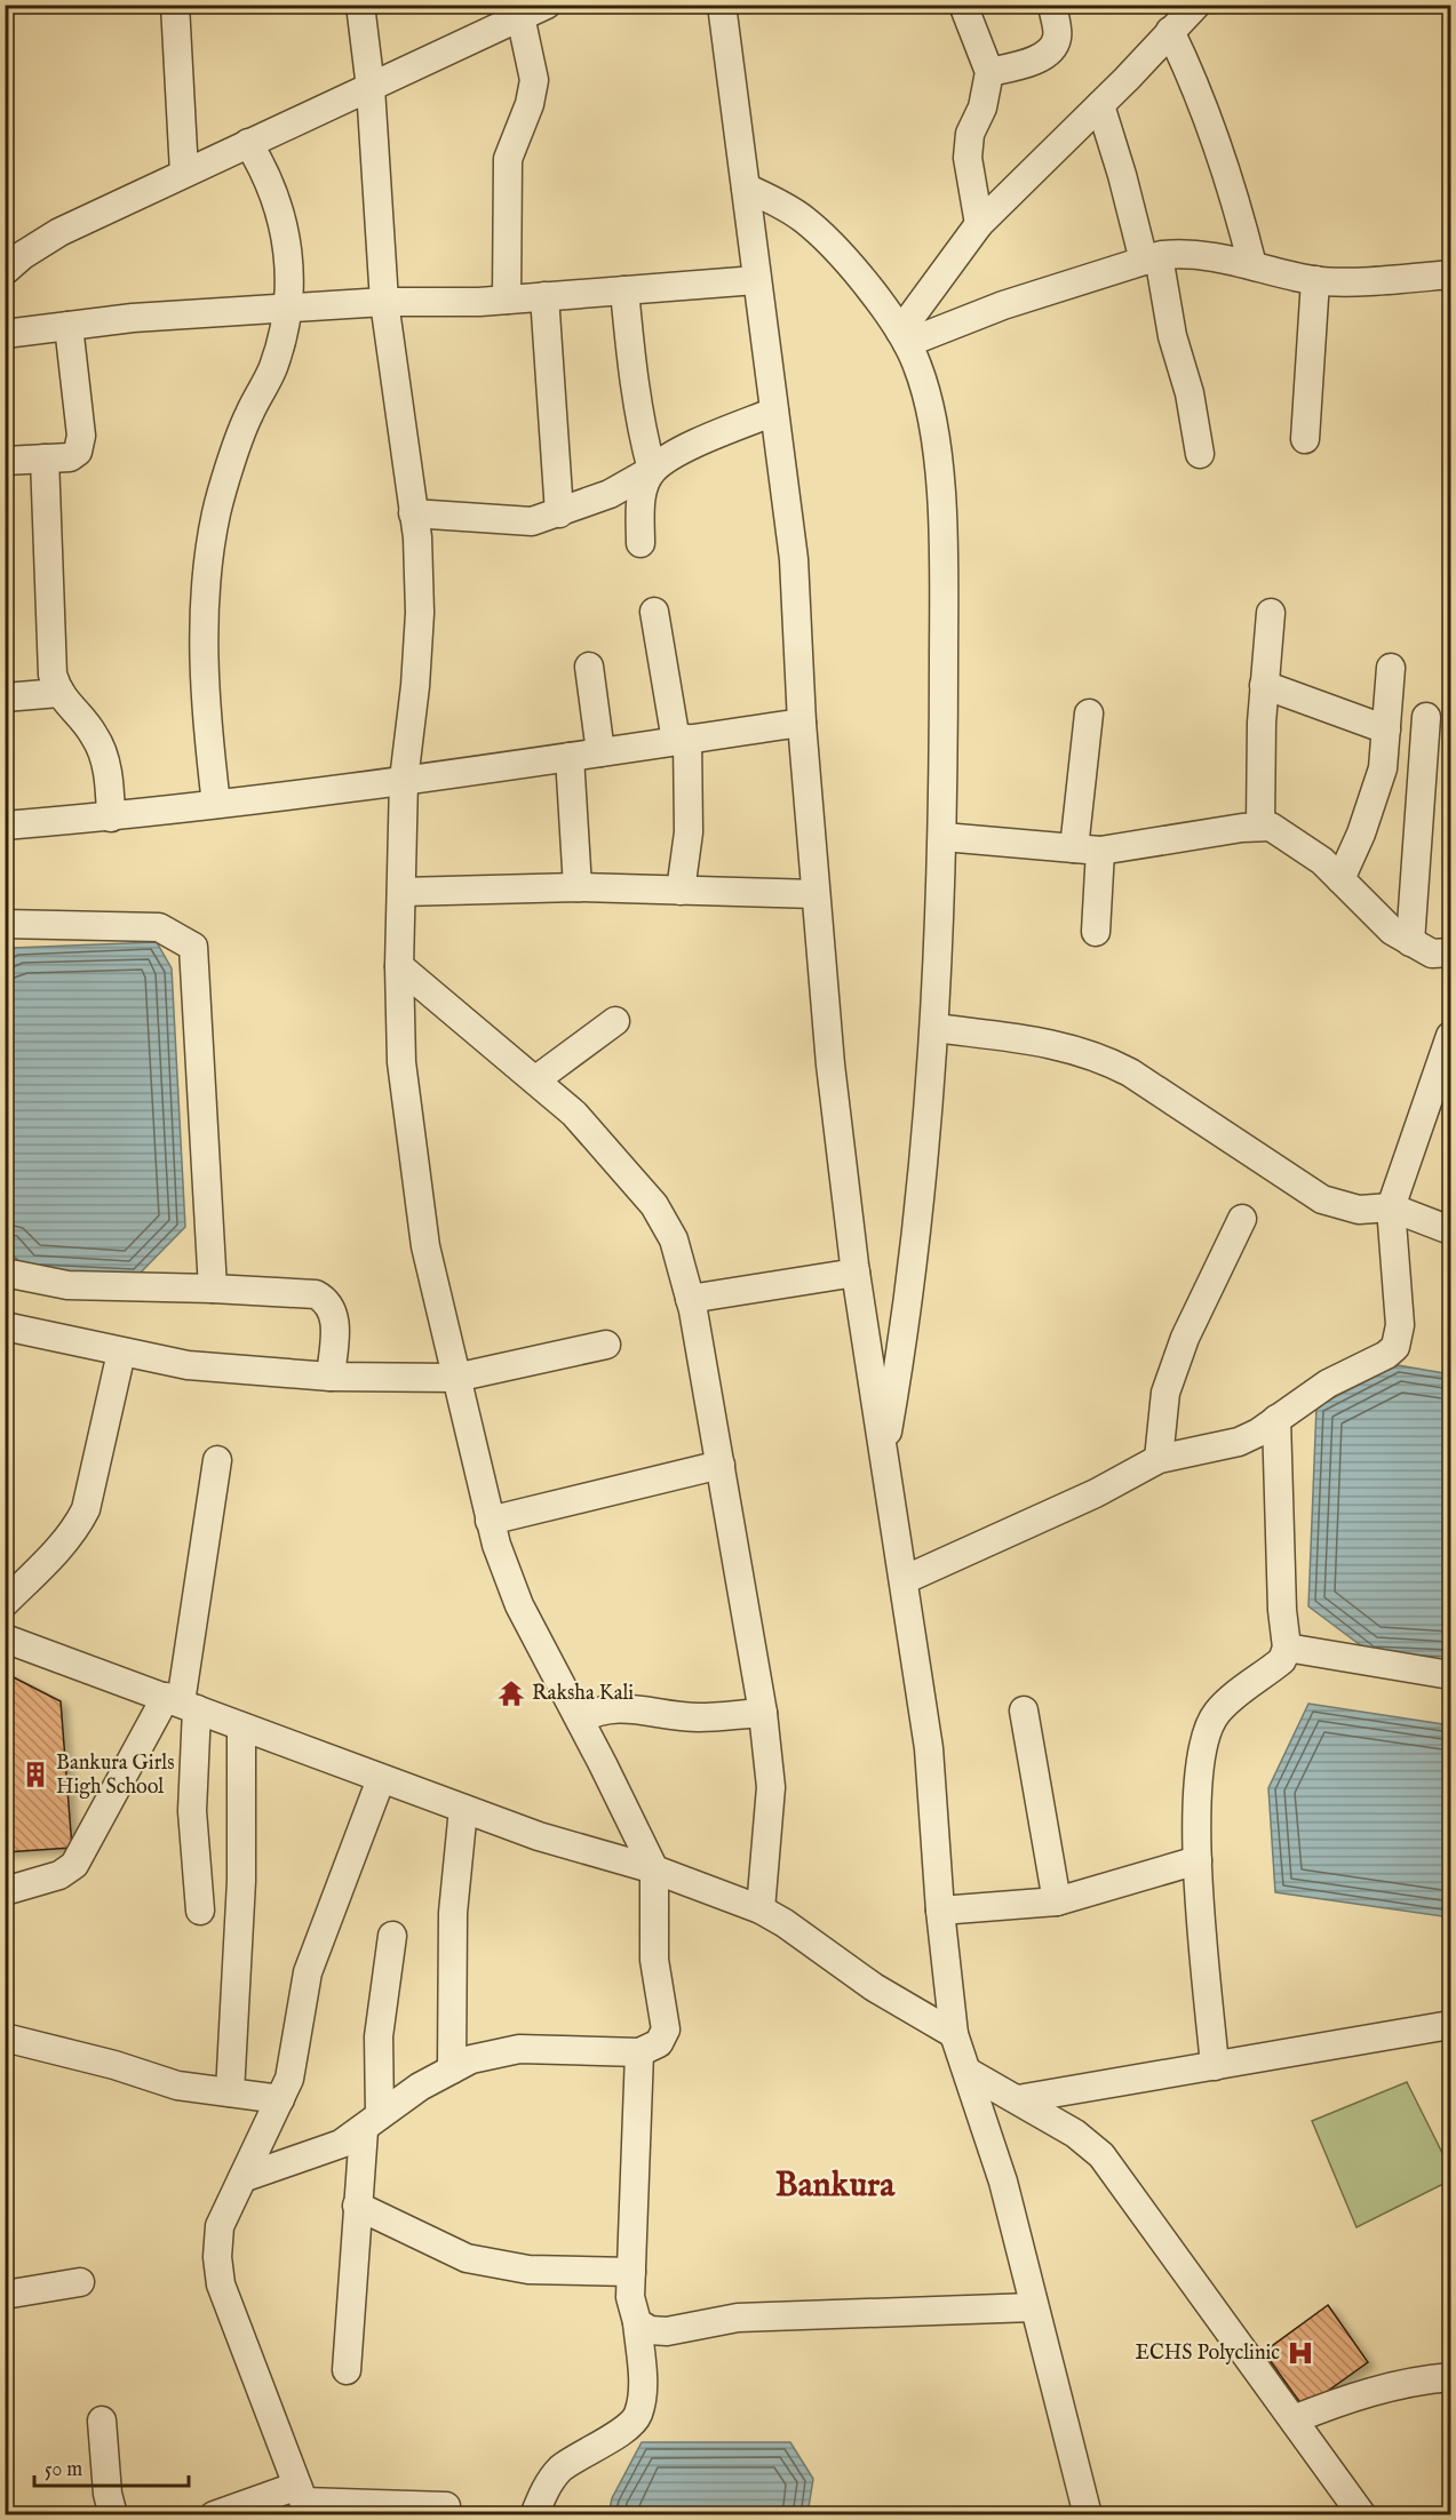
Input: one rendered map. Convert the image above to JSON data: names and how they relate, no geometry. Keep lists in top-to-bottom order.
{
  "districts": ["Bankura"],
  "places": {
    "temple": ["Raksha Kali"],
    "building": ["Bankura Girls High School"],
    "hospital": ["ECHS Polyclinic"]
  },
  "scale_bar": "50 m"
}
